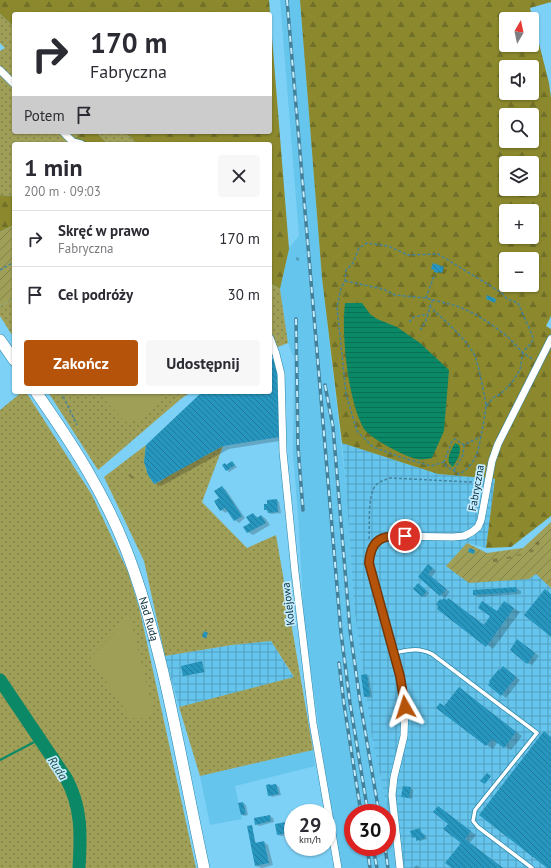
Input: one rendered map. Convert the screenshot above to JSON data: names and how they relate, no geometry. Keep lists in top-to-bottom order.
{
  "streets": {
    "main road": ["Nad Rudą"],
    "street": ["Fabryczna", "Kolejowa"]
  },
  "water": ["Ruda"],
  "north": "top",
  "page": {
    "map_buttons": ["+", "−"],
    "turn": ["170 m", "Fabryczna"],
    "then": "Potem",
    "heading": ["1 min", "200 m · 09:03"],
    "list": [
      {
        "name": "Skręć w prawo",
        "note": "Fabryczna",
        "value": "170 m"
      },
      {
        "name": "Cel podróży",
        "value": "30 m"
      }
    ],
    "buttons": ["Zakończ", "Udostępnij"],
    "speed": "29 km/h",
    "limit": "30"
  }
}
